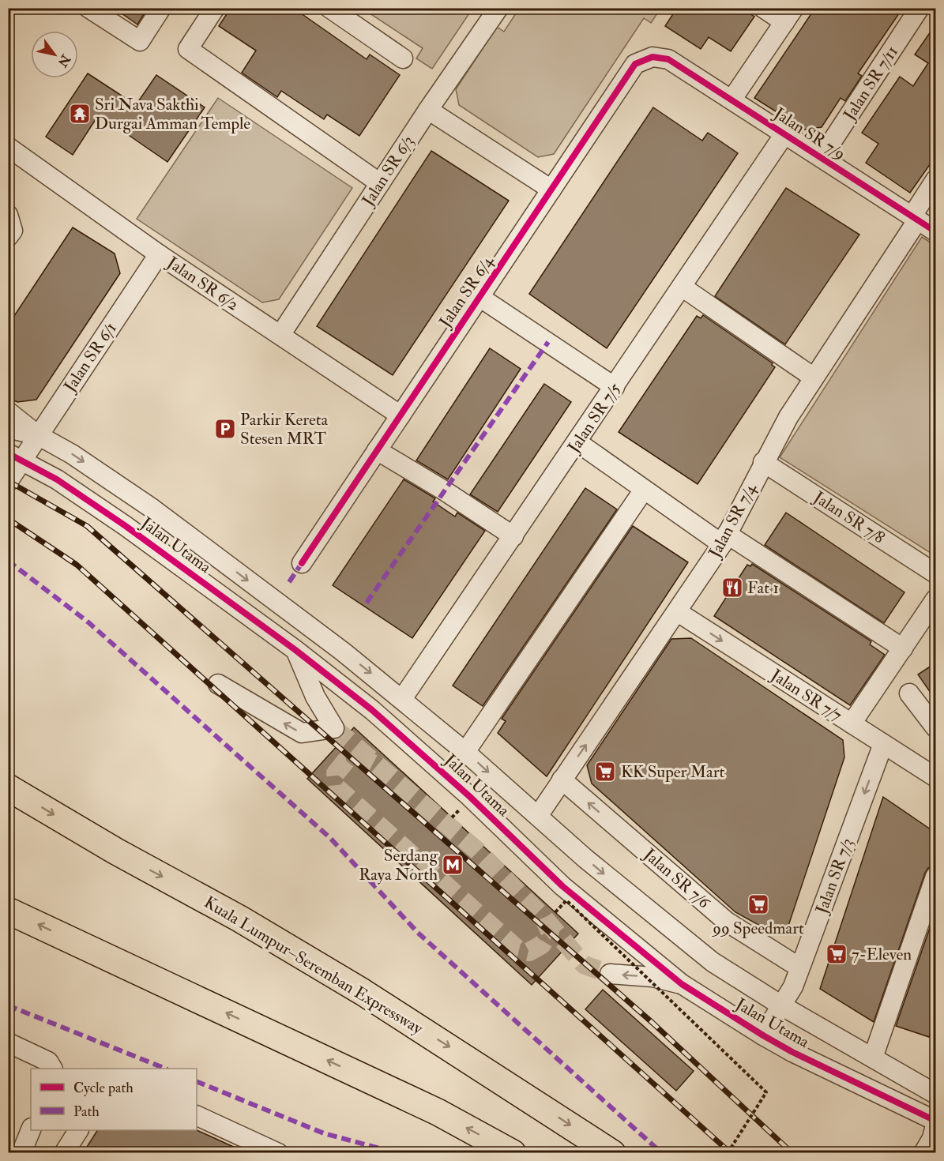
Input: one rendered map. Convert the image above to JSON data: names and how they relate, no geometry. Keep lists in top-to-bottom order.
{
  "streets": {
    "highway": ["Kuala Lumpur–Seremban Expressway"],
    "street": [
      "Jalan SR 7/11",
      "Jalan SR 7/9",
      "Jalan SR 6/3",
      "Jalan SR 6/2",
      "Jalan SR 6/4",
      "Jalan SR 6/1",
      "Jalan SR 7/5",
      "Jalan SR 7/8",
      "Jalan SR 7/4",
      "Jalan Utama",
      "Jalan SR 7/7",
      "Jalan SR 7/3",
      "Jalan SR 7/6"
    ]
  },
  "crossings": [
    ["Jalan SR 7/11", "Jalan SR 7/9"],
    ["Jalan SR 7/9", "Jalan SR 6/4"],
    ["Jalan SR 7/9", "Jalan SR 7/5"],
    ["Jalan SR 7/9", "Jalan SR 7/4"],
    ["Jalan SR 6/3", "Jalan SR 6/2"],
    ["Jalan SR 6/2", "Jalan SR 6/4"],
    ["Jalan SR 6/2", "Jalan SR 6/1"],
    ["Jalan SR 6/1", "Jalan Utama"],
    ["Jalan SR 7/5", "Jalan Utama"],
    ["Jalan SR 7/8", "Jalan SR 7/4"],
    ["Jalan SR 7/4", "Jalan Utama"],
    ["Jalan SR 7/4", "Jalan SR 7/7"],
    ["Jalan SR 7/4", "Jalan SR 7/6"],
    ["Jalan Utama", "Jalan SR 7/3"],
    ["Jalan SR 7/7", "Jalan SR 7/3"],
    ["Jalan SR 7/3", "Jalan SR 7/6"]
  ],
  "one_way": ["Jalan SR 7/6"],
  "places": {
    "temple": ["Sri Nava Sakthi Durgai Amman Temple"],
    "parking": ["Parkir Kereta Stesen MRT"],
    "restaurant": ["Fat 1"],
    "supermarket": ["KK Super Mart", "99 Speedmart", "7-Eleven"],
    "metro station": ["Serdang Raya North"]
  },
  "legend": ["Cycle path", "Path"],
  "north": "bottom right"
}
